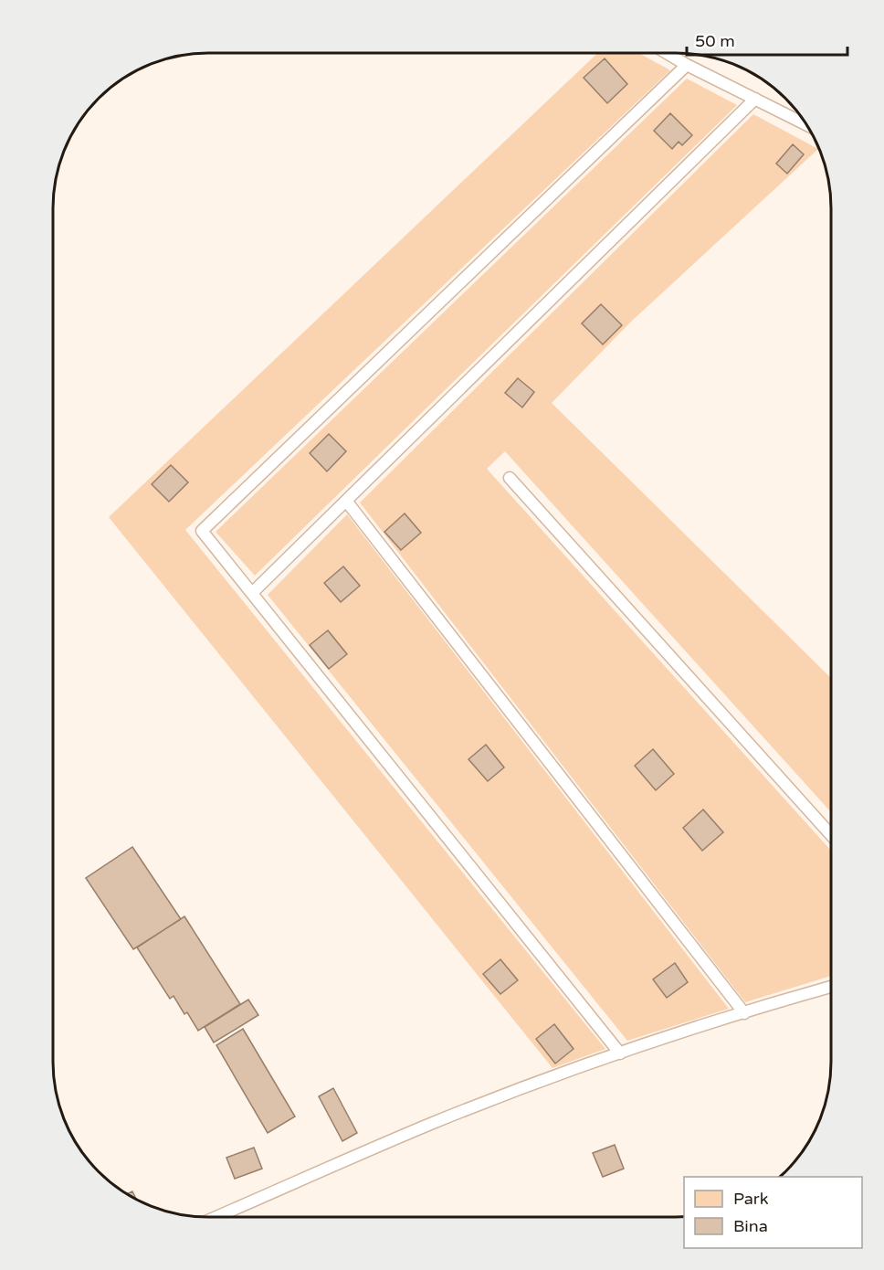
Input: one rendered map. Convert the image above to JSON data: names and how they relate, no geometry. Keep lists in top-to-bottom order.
{
  "legend": ["Park", "Bina"],
  "scale_bar": "50 m"
}
